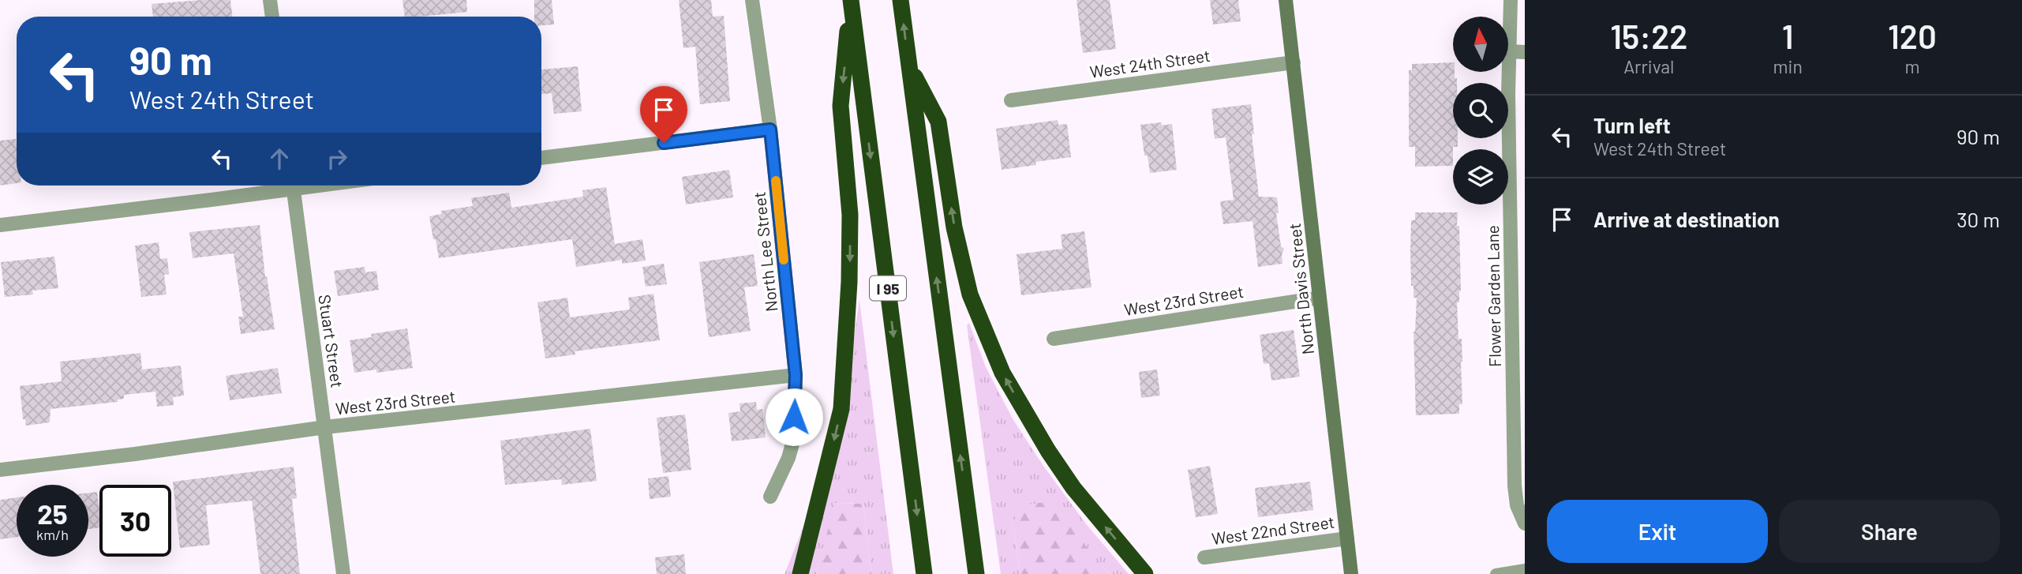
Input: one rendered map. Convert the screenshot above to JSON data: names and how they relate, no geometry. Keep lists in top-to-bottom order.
{
  "streets": {
    "highway": ["I 95"],
    "street": [
      "West 24th Street",
      "North Lee Street",
      "North Davis Street",
      "Flower Garden Lane",
      "West 23rd Street",
      "Stuart Street",
      "West 22nd Street"
    ]
  },
  "crossings": [
    ["West 24th Street", "North Davis Street"],
    ["North Lee Street", "West 23rd Street"],
    ["North Davis Street", "West 23rd Street"],
    ["North Davis Street", "West 22nd Street"],
    ["West 23rd Street", "Stuart Street"]
  ],
  "north": "top",
  "page": {
    "eta": [
      "15:22",
      "Arrival",
      "1",
      "min",
      "120",
      "m"
    ],
    "turn": ["90 m", "West 24th Street"],
    "list": [
      {
        "name": "Turn left",
        "note": "West 24th Street",
        "value": "90 m"
      },
      {
        "name": "Arrive at destination",
        "value": "30 m"
      }
    ],
    "speed": "25 km/h",
    "limit": "30",
    "buttons": ["Exit", "Share"]
  }
}
